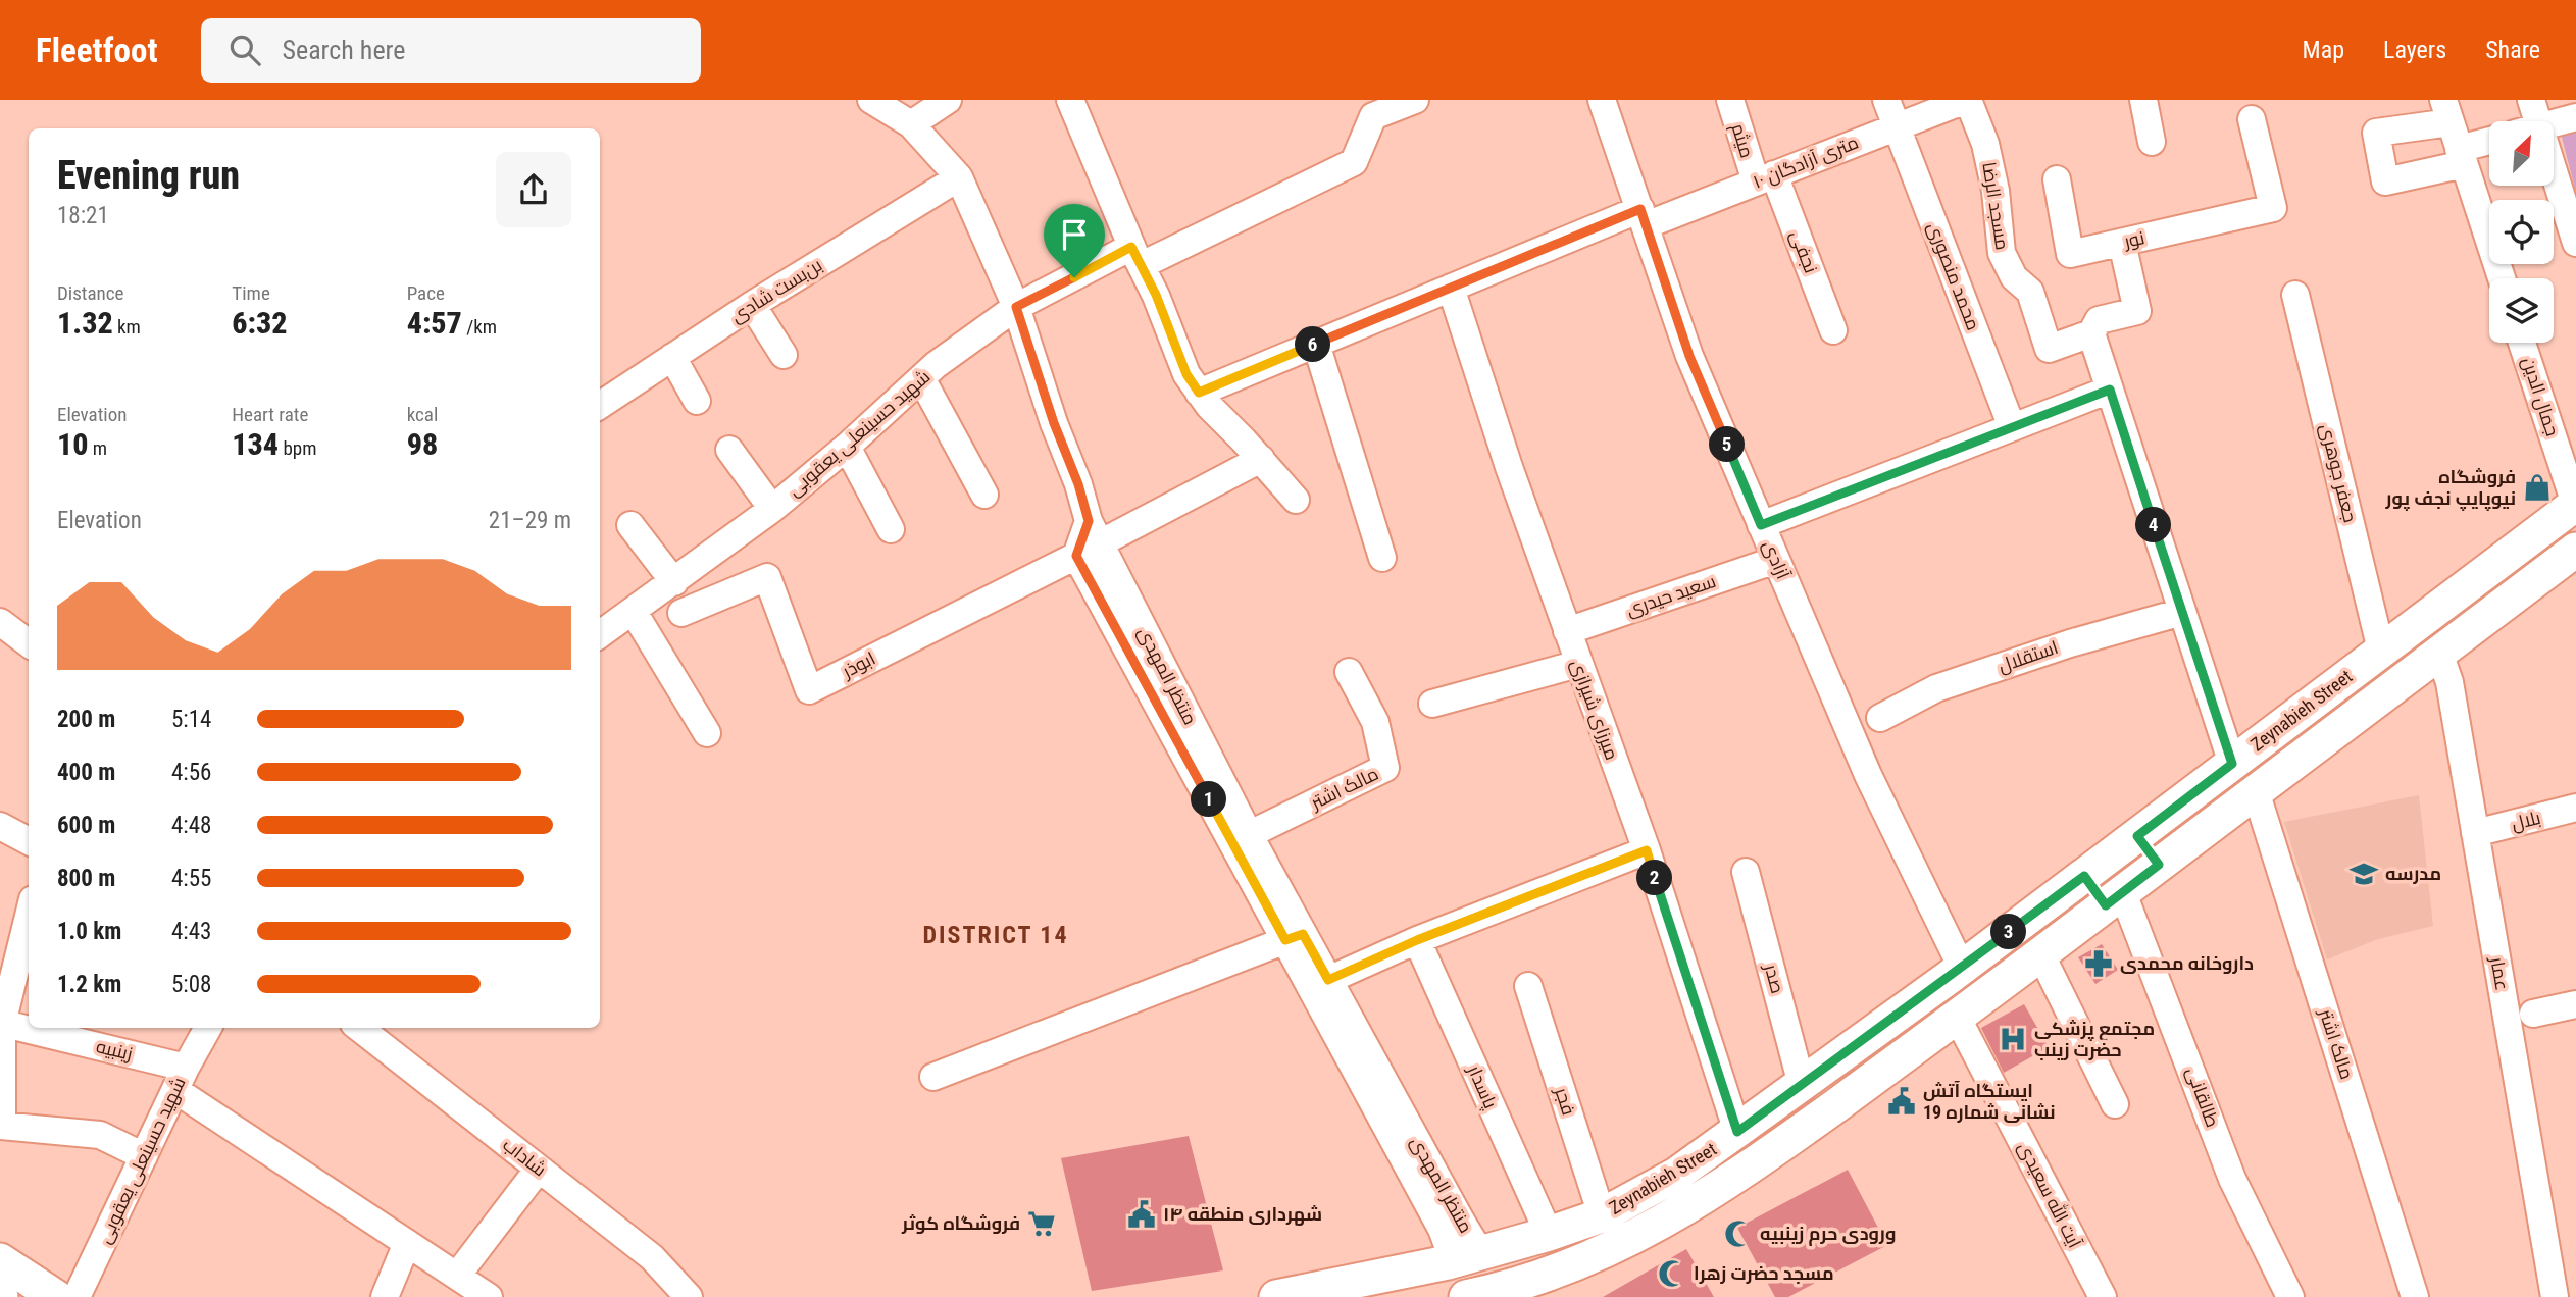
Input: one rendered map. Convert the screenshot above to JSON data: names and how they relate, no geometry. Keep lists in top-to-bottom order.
{
  "streets": {
    "main road": ["Zeynabieh Street"],
    "street": [
      "میثم",
      "۱۰ متری آزادگان",
      "مسجد الرضا",
      "نور",
      "نجفی",
      "محمد منصوری",
      "بن‌بست شادی",
      "جمال الدین",
      "شهید حسینعلی یعقوبی",
      "جعفر جوهری",
      "آزادی",
      "سعید حیدری",
      "استقلال",
      "ابوذر",
      "منتظر المهدی",
      "میرزای شیرازی",
      "مالک اشتر",
      "بلال",
      "عمار",
      "صدر",
      "زینبیه",
      "پاسدار",
      "طالقانی",
      "فجر",
      "شاداب",
      "آیت الله سعیدی"
    ]
  },
  "crossings": [
    ["میثم", "۱۰ متری آزادگان"],
    ["میثم", "نجفی"],
    ["۱۰ متری آزادگان", "مسجد الرضا"],
    ["۱۰ متری آزادگان", "نجفی"],
    ["۱۰ متری آزادگان", "محمد منصوری"],
    ["۱۰ متری آزادگان", "آزادی"],
    ["۱۰ متری آزادگان", "میرزای شیرازی"],
    ["مسجد الرضا", "نور"],
    ["بن‌بست شادی", "منتظر المهدی"],
    ["جمال الدین", "Zeynabieh Street"],
    ["شهید حسینعلی یعقوبی", "منتظر المهدی"],
    ["شهید حسینعلی یعقوبی", "زینبیه"],
    ["جعفر جوهری", "Zeynabieh Street"],
    ["آزادی", "سعید حیدری"],
    ["آزادی", "Zeynabieh Street"],
    ["سعید حیدری", "میرزای شیرازی"],
    ["ابوذر", "منتظر المهدی"],
    ["منتظر المهدی", "Zeynabieh Street"],
    ["منتظر المهدی", "مالک اشتر"],
    ["میرزای شیرازی", "Zeynabieh Street"],
    ["Zeynabieh Street", "مالک اشتر"],
    ["Zeynabieh Street", "عمار"],
    ["Zeynabieh Street", "صدر"],
    ["Zeynabieh Street", "پاسدار"],
    ["Zeynabieh Street", "طالقانی"],
    ["Zeynabieh Street", "فجر"],
    ["Zeynabieh Street", "آیت الله سعیدی"],
    ["بلال", "عمار"]
  ],
  "districts": ["DISTRICT 14"],
  "places": {
    "shop": ["فروشگاه نیوپایپ نجف پور"],
    "school or university": ["مدرسه"],
    "pharmacy": ["داروخانه محمدی"],
    "hospital": ["مجتمع پزشکی حضرت زینب"],
    "public building": ["ایستگاه آتش نشانی شماره 19", "شهرداری منطقه ۱۴"],
    "supermarket": ["فروشگاه کوثر"],
    "mosque": ["ورودی حرم زینبیه", "مسجد حضرت زهرا"]
  },
  "north": "top right",
  "page": {
    "header": "Fleetfoot",
    "search": "Search here",
    "nav": ["Map", "Layers", "Share"],
    "heading": ["Evening run", "18:21"],
    "stats": [
      ["Distance", "1.32 km"],
      ["Time", "6:32"],
      ["Pace", "4:57 /km"],
      ["Elevation", "10 m"],
      ["Heart rate", "134 bpm"],
      ["kcal", "98"]
    ],
    "pins": [
      "6",
      "5",
      "4",
      "1",
      "2",
      "3"
    ],
    "chart": ["Elevation", "21–29 m"],
    "list": [
      {
        "name": "200 m",
        "note": "5:14"
      },
      {
        "name": "400 m",
        "note": "4:56"
      },
      {
        "name": "600 m",
        "note": "4:48"
      },
      {
        "name": "800 m",
        "note": "4:55"
      },
      {
        "name": "1.0 km",
        "note": "4:43"
      },
      {
        "name": "1.2 km",
        "note": "5:08"
      }
    ]
  }
}
